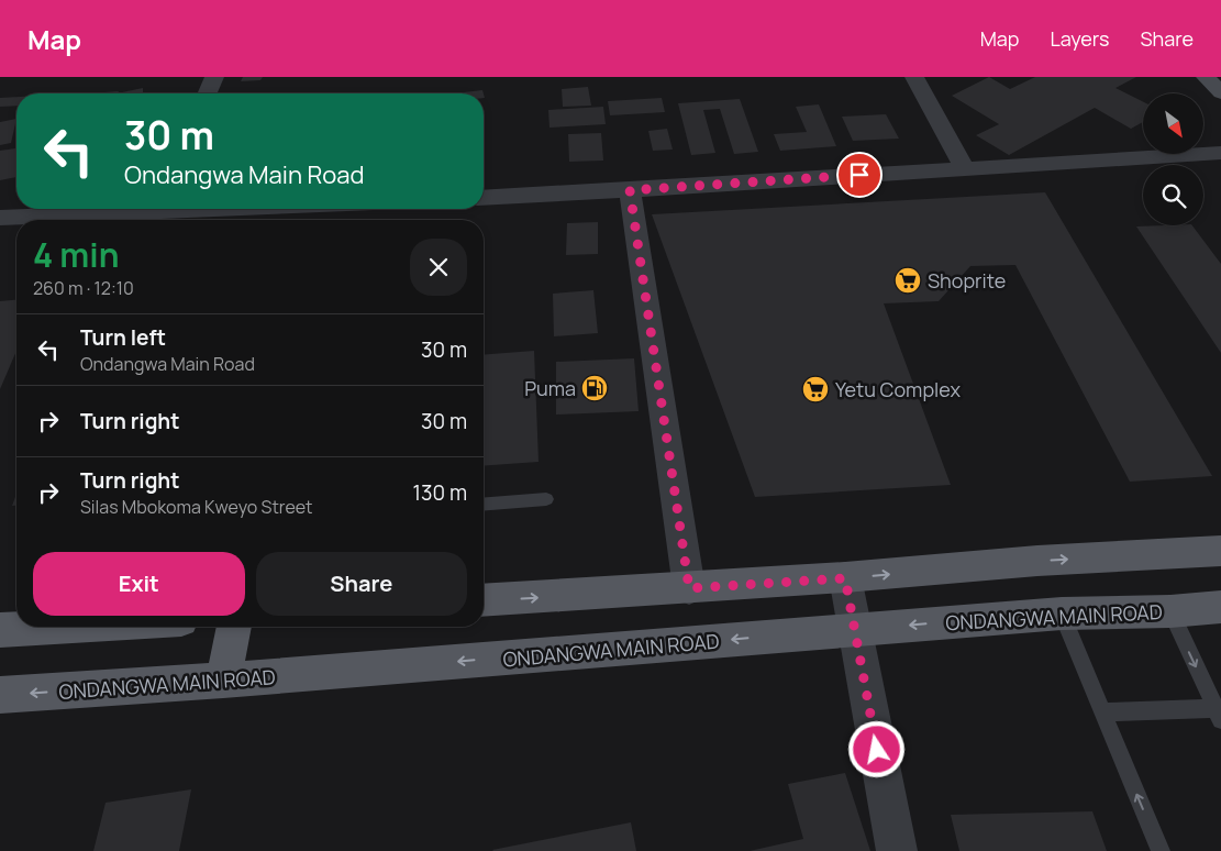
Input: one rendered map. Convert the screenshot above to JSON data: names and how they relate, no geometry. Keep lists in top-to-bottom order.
{
  "streets": {
    "main road": ["ONDANGWA MAIN ROAD"]
  },
  "places": {
    "supermarket": ["Shoprite", "Yetu Complex"],
    "fuel station": ["Puma"]
  },
  "north": "bottom right",
  "page": {
    "header": "Map",
    "nav": ["Map", "Layers", "Share"],
    "turn": ["30 m", "Ondangwa Main Road"],
    "heading": ["4 min", "260 m · 12:10"],
    "list": [
      {
        "name": "Turn left",
        "note": "Ondangwa Main Road",
        "value": "30 m"
      },
      {
        "name": "Turn right",
        "value": "30 m"
      },
      {
        "name": "Turn right",
        "note": "Silas Mbokoma Kweyo Street",
        "value": "130 m"
      }
    ],
    "buttons": ["Exit", "Share"]
  }
}
